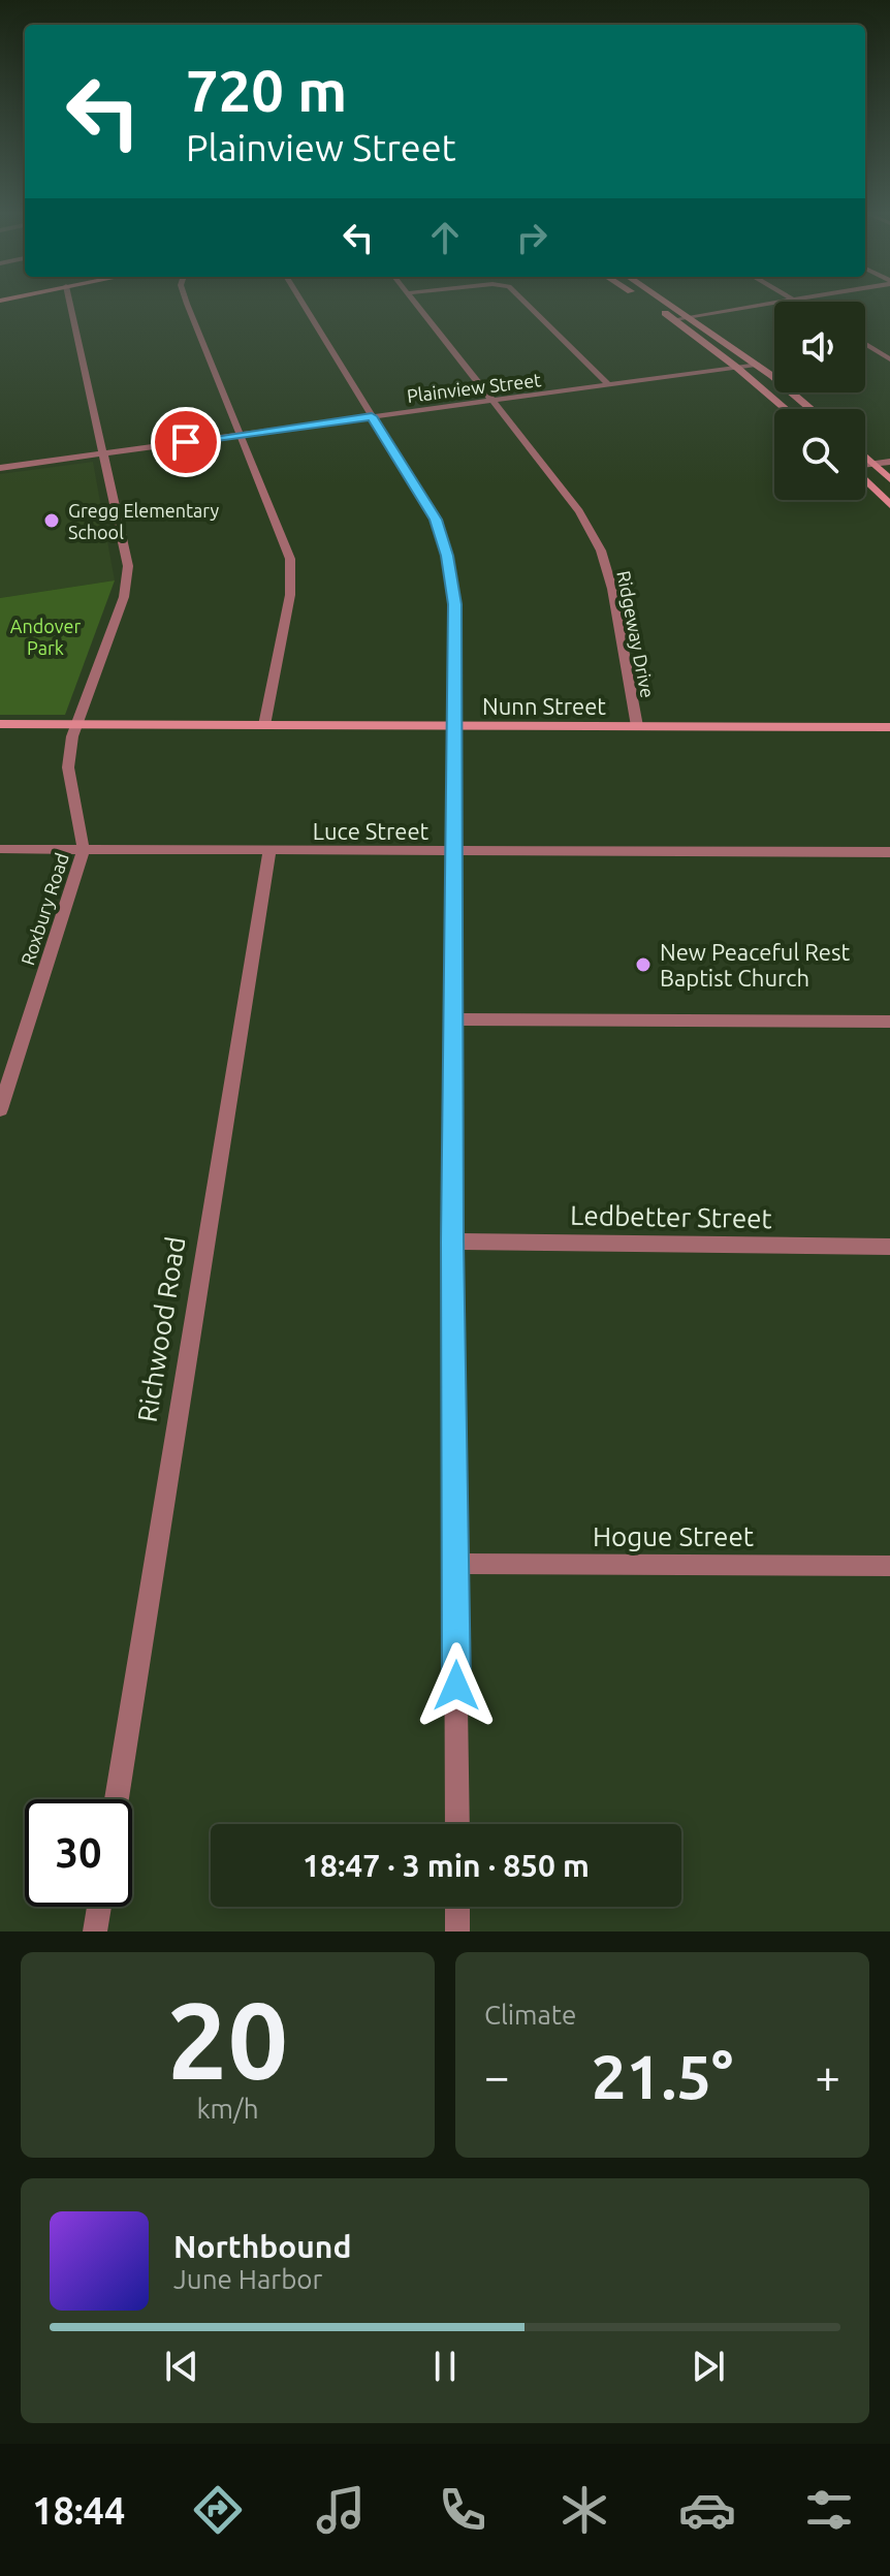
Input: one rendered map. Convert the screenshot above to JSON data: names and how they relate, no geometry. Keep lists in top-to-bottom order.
{
  "streets": {
    "main road": ["Nunn Street"],
    "street": [
      "Plainview Street",
      "Ridgeway Drive",
      "Luce Street",
      "Roxbury Road",
      "Ledbetter Street",
      "Richwood Road",
      "Hogue Street"
    ]
  },
  "crossings": [
    ["Plainview Street", "Ridgeway Drive"],
    ["Plainview Street", "Roxbury Road"],
    ["Ridgeway Drive", "Nunn Street"],
    ["Nunn Street", "Roxbury Road"],
    ["Luce Street", "Roxbury Road"],
    ["Luce Street", "Richwood Road"]
  ],
  "parks": ["Andover Park"],
  "places": ["Gregg Elementary School", "New Peaceful Rest Baptist Church"],
  "page": {
    "turn": ["720 m", "Plainview Street"],
    "limit": "30",
    "trip": "18:47 · 3 min · 850 m",
    "tile": [
      ["20", "km/h"],
      "Climate"
    ],
    "heat": ["−", "21.5°", "+"],
    "song": ["Northbound", "June Harbor"],
    "tabs": "18:44"
  }
}
